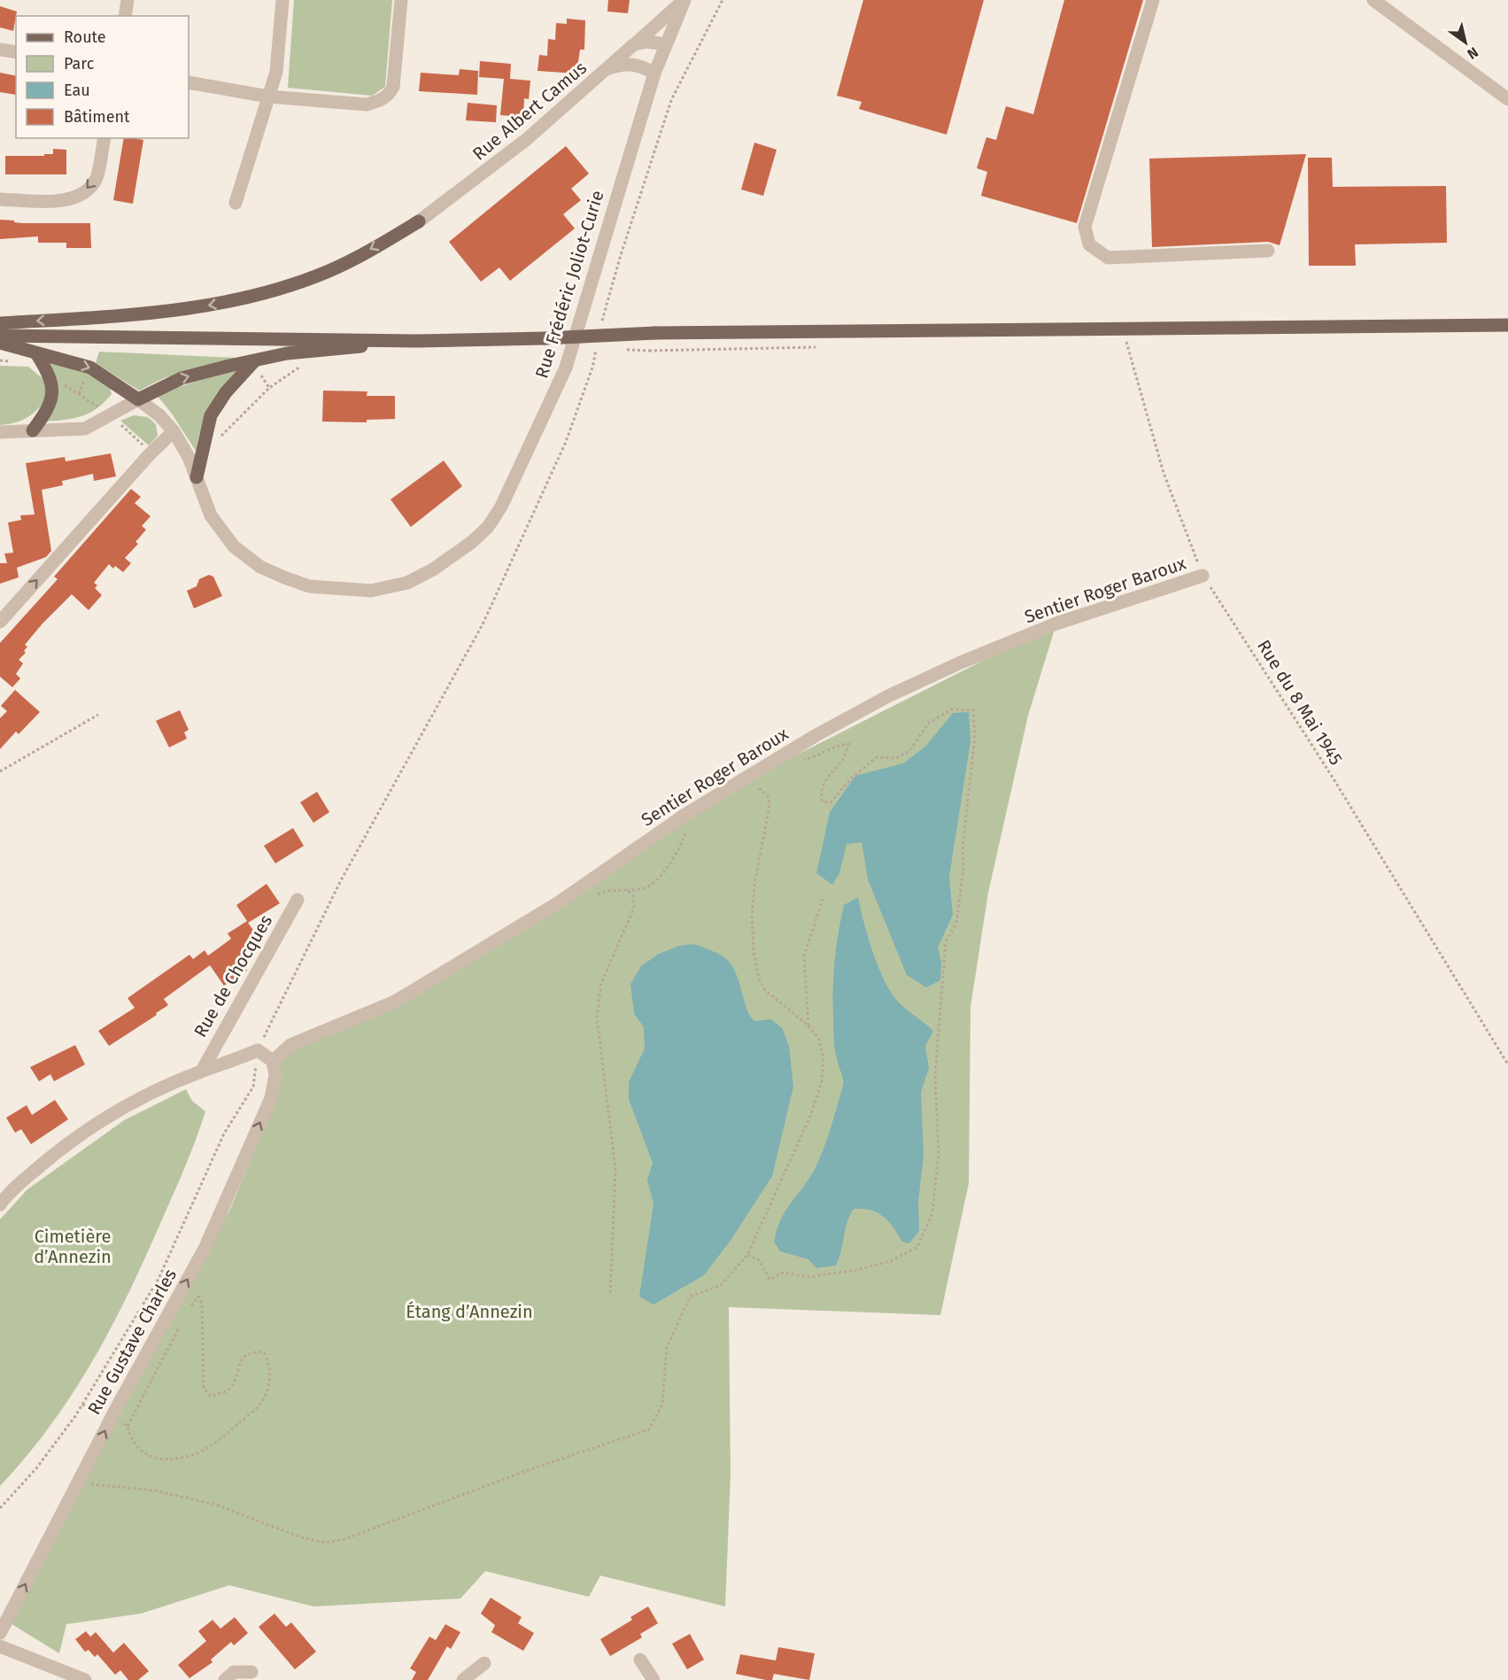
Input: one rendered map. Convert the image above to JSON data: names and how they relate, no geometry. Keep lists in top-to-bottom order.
{
  "streets": {
    "street": [
      "Rue Albert Camus",
      "Rue Frédéric Joliot-Curie",
      "Sentier Roger Baroux",
      "Rue de Chocques",
      "Rue Gustave Charles"
    ],
    "path": ["Rue du 8 Mai 1945"]
  },
  "crossings": [
    ["Rue Albert Camus", "Rue Frédéric Joliot-Curie"],
    ["Sentier Roger Baroux", "Rue du 8 Mai 1945"],
    ["Sentier Roger Baroux", "Rue Gustave Charles"]
  ],
  "one_way": ["Rue Gustave Charles"],
  "parks": ["Cimetière d’Annezin", "Étang d’Annezin"],
  "legend": [
    "Route",
    "Parc",
    "Eau",
    "Bâtiment"
  ],
  "north": "bottom right"
}
